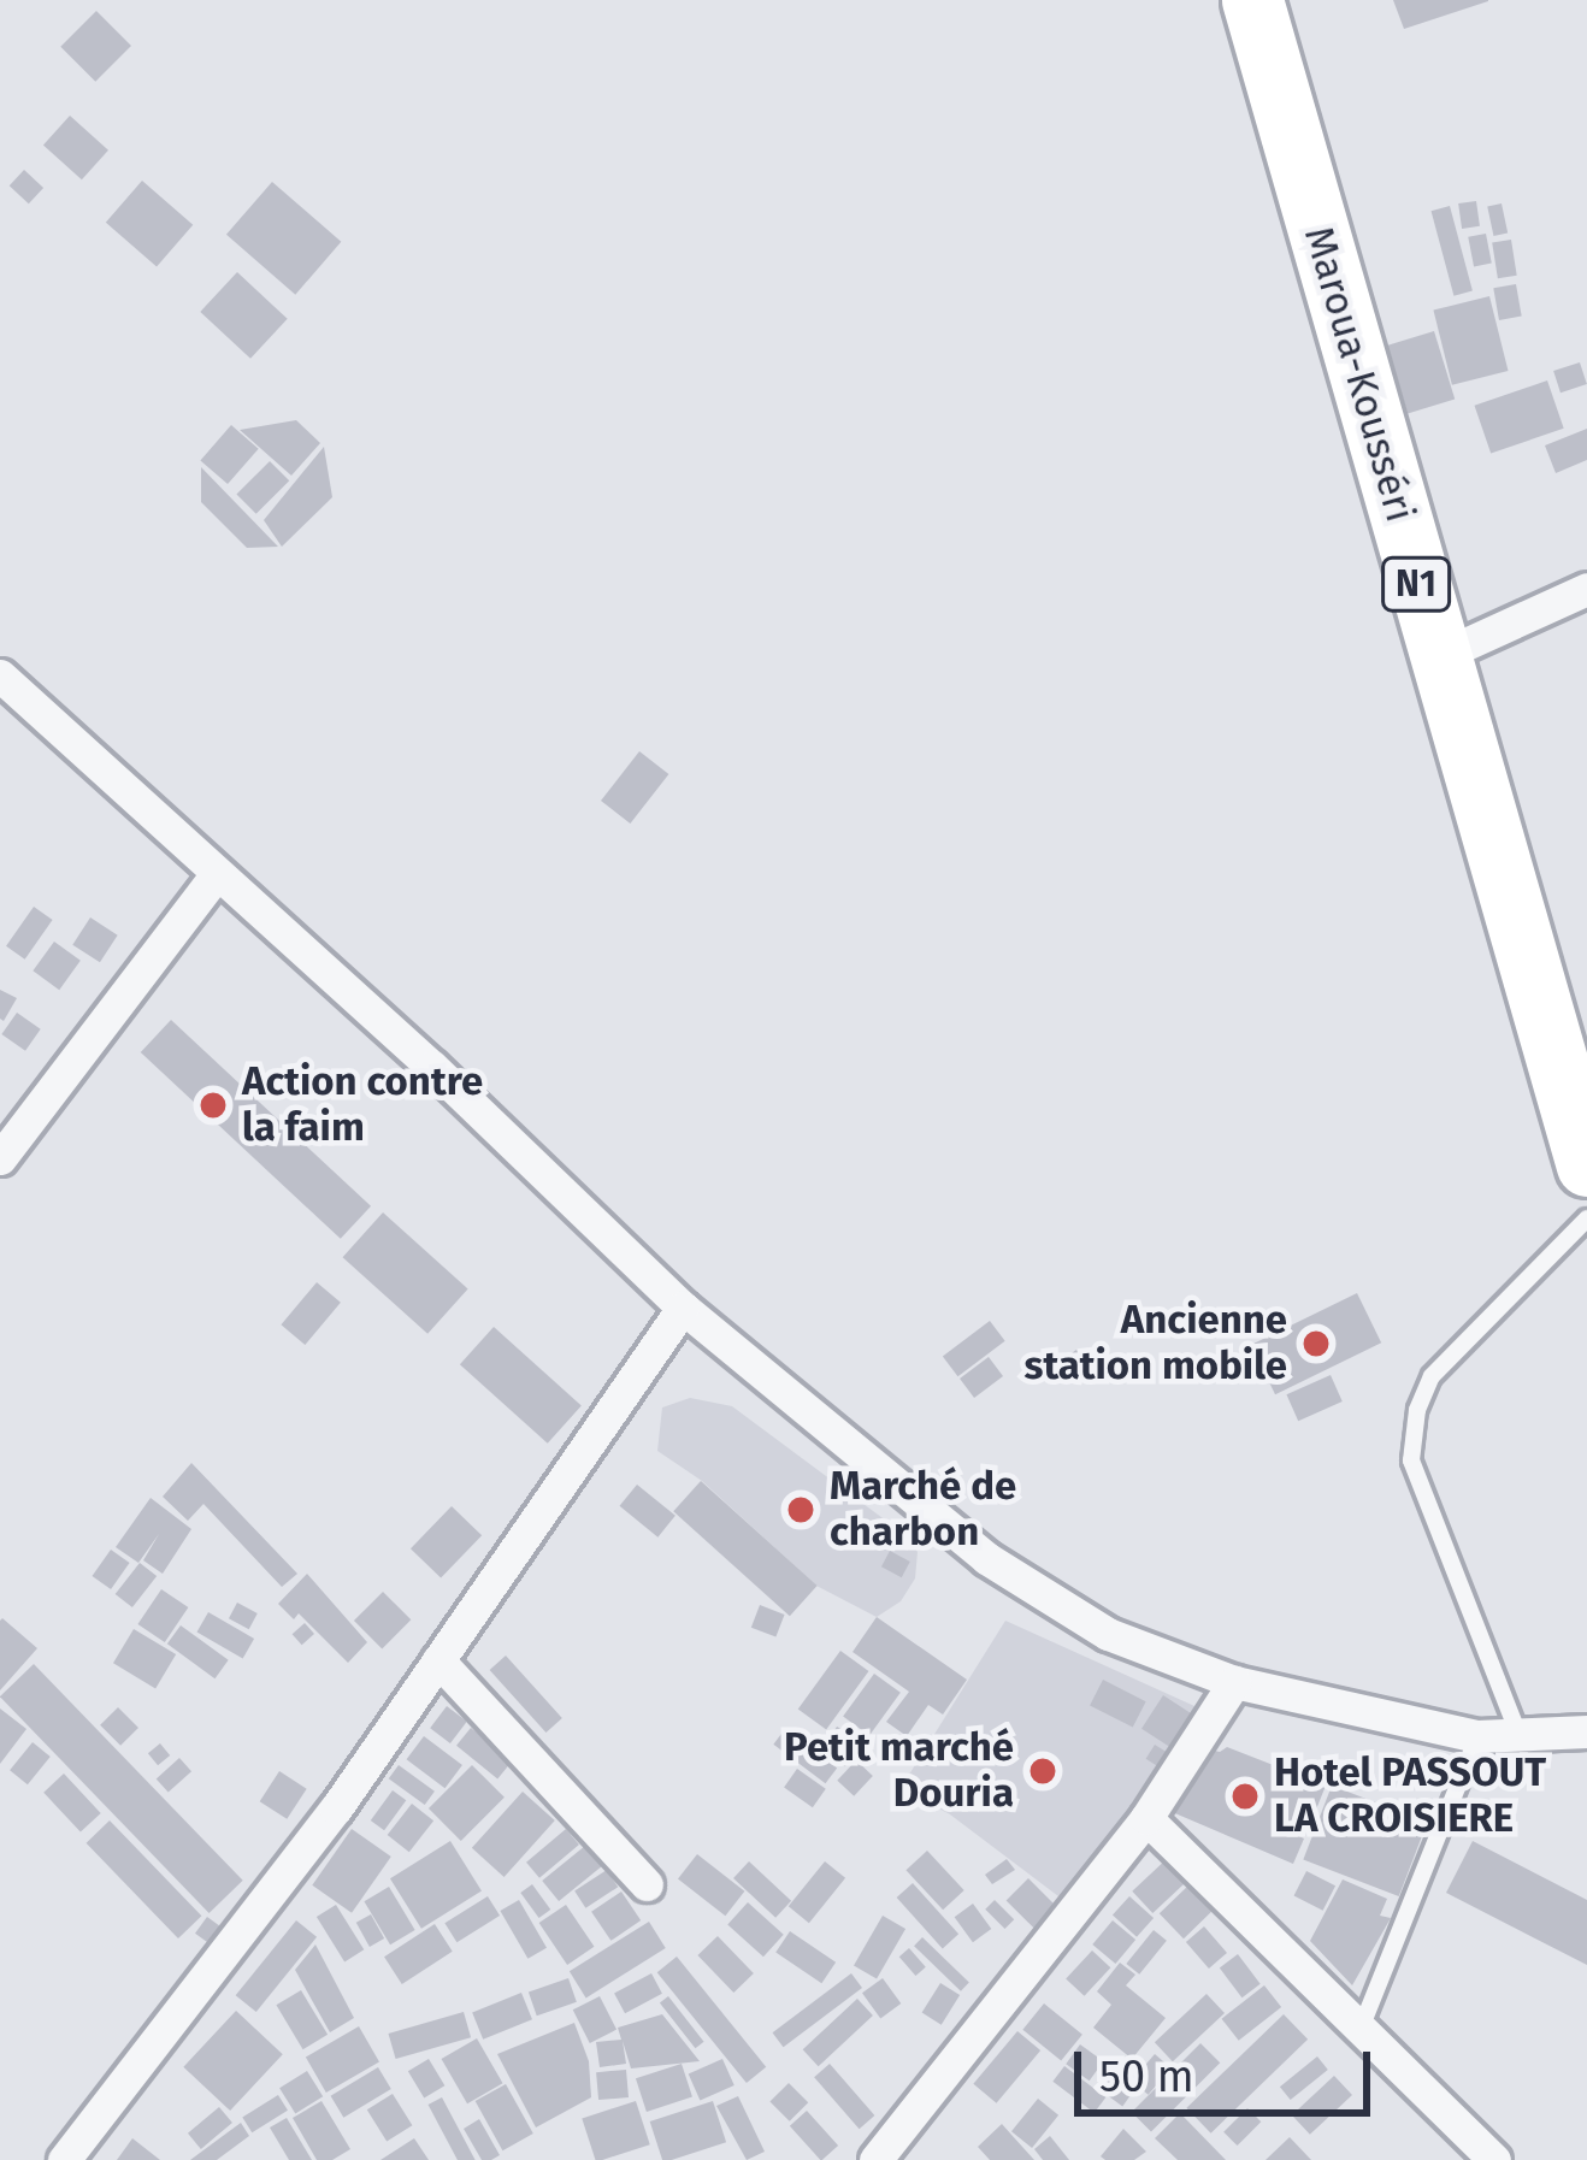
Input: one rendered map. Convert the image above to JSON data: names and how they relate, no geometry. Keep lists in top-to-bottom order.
{
  "streets": {
    "highway": ["Maroua-Kousséri", "N1"]
  },
  "places": [
    "Action contre la faim",
    "Ancienne station mobile",
    "Marché de charbon",
    "Petit marché Douria",
    "Hotel PASSOUT LA CROISIERE"
  ],
  "scale_bar": "50 m"
}
